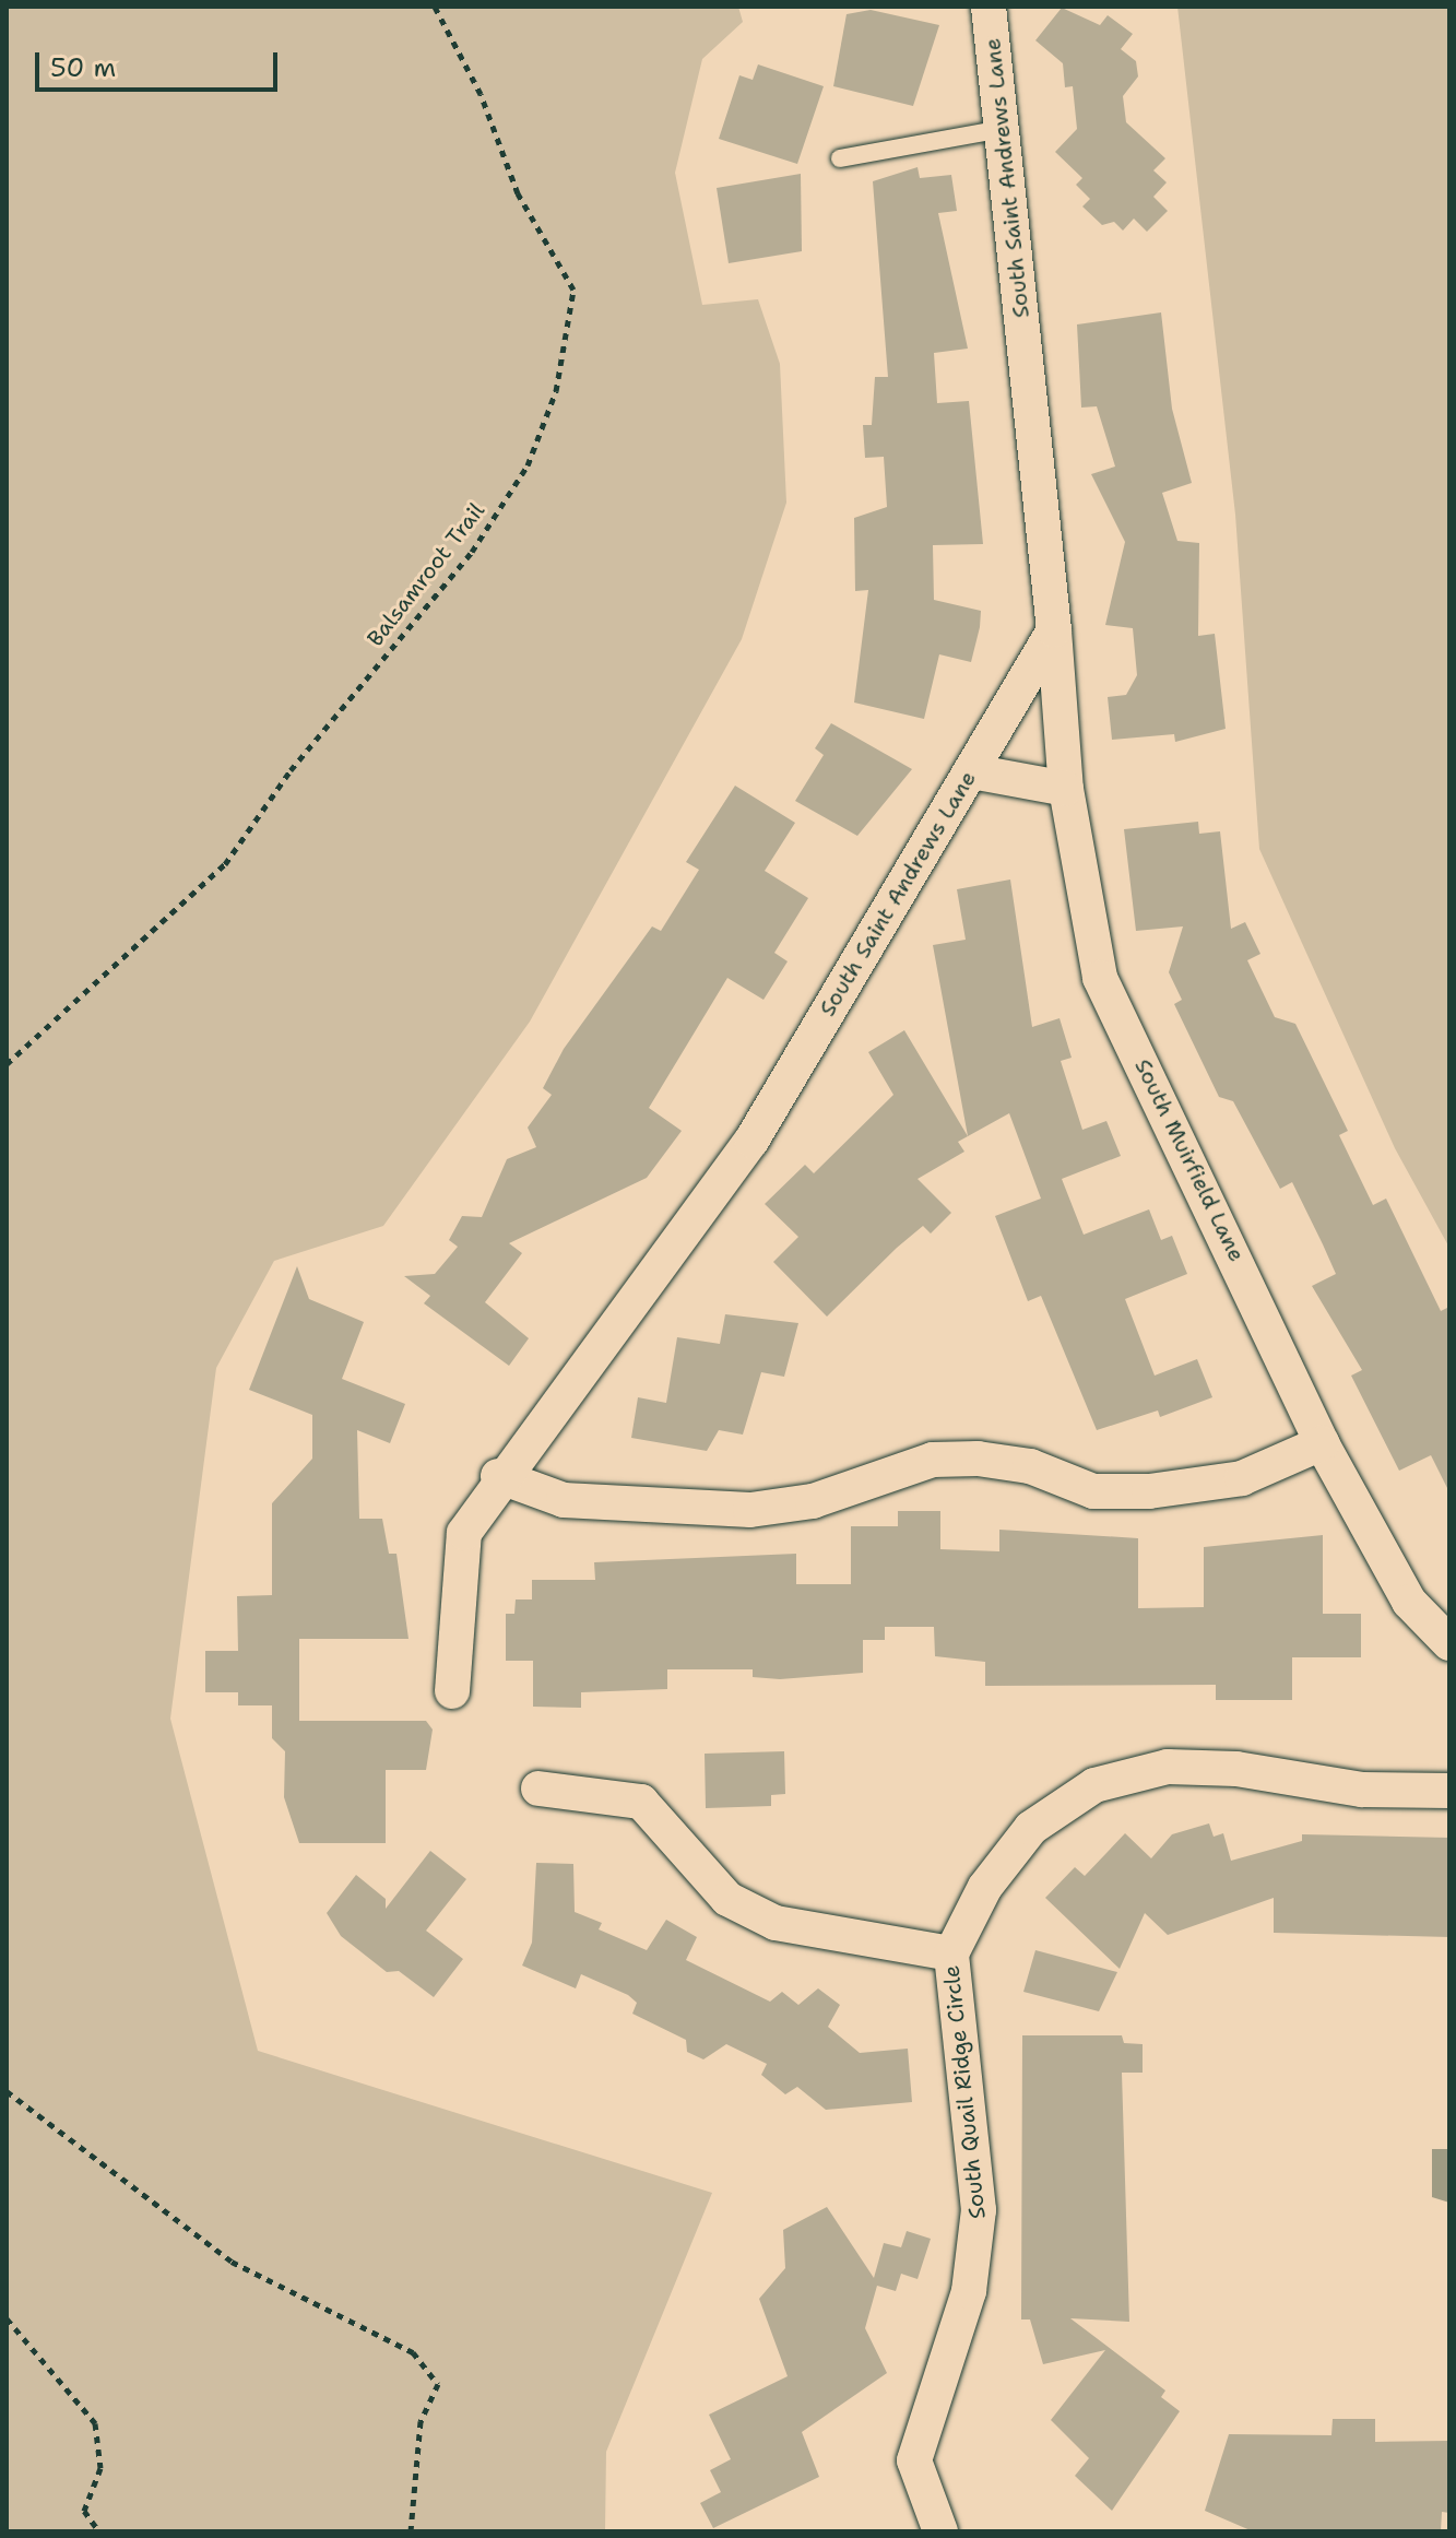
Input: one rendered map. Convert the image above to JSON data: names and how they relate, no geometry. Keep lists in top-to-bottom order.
{
  "streets": {
    "street": ["South Saint Andrews Lane", "South Muirfield Lane", "South Quail Ridge Circle"],
    "path": ["Balsamroot Trail"]
  },
  "crossings": [
    ["South Saint Andrews Lane", "South Muirfield Lane"]
  ],
  "scale_bar": "50 m"
}
